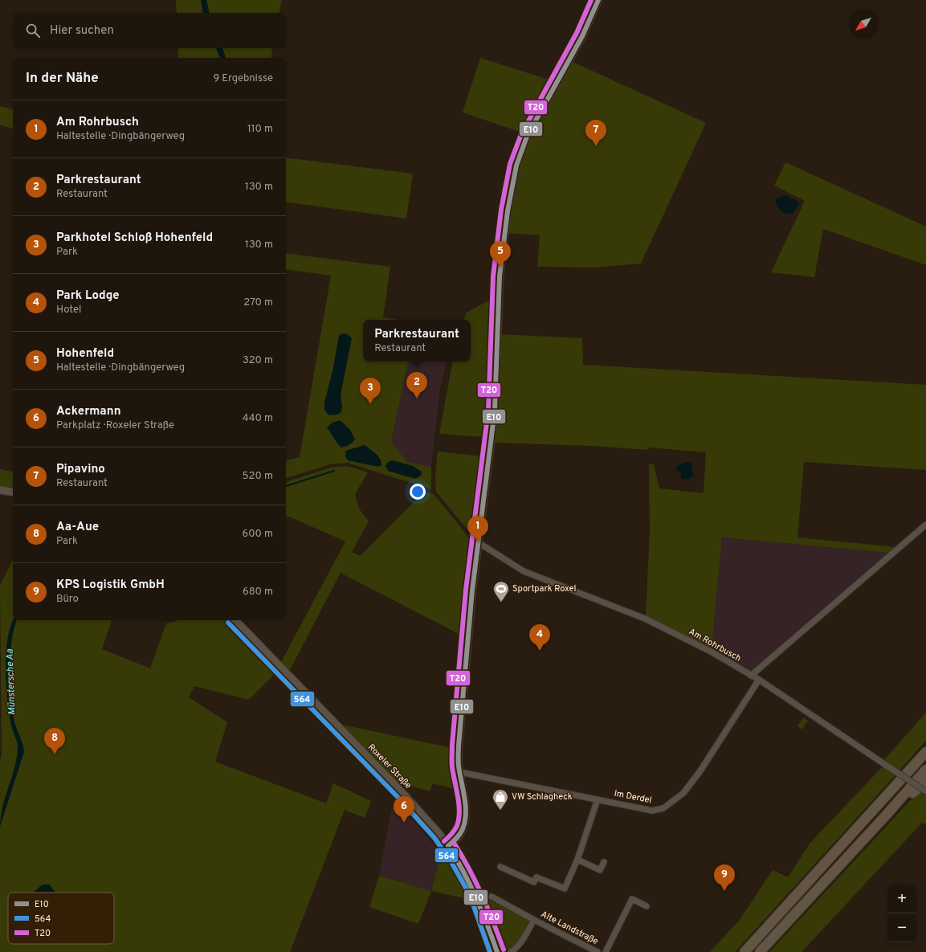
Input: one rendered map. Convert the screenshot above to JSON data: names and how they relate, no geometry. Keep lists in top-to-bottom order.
{
  "streets": {
    "main road": ["Roxeler Straße"],
    "street": ["Am Rohrbusch", "Im Derdel", "Alte Landstraße"]
  },
  "crossings": [
    ["Am Rohrbusch", "Im Derdel"]
  ],
  "water": ["Münstersche Aa"],
  "places": {
    "sports": ["Sportpark Roxel"],
    "shop": ["VW Schlagheck"]
  },
  "lines": ["transit line E10", "transit line T20", "transit line 564"],
  "legend": ["E10", "564", "T20"],
  "north": "bottom left",
  "page": {
    "search": "Hier suchen",
    "heading": ["In der Nähe", "9 Ergebnisse"],
    "list": [
      {
        "mark": "1",
        "name": "Am Rohrbusch",
        "note": "Haltestelle · Dingbängerweg",
        "value": "110 m"
      },
      {
        "mark": "2",
        "name": "Parkrestaurant",
        "note": "Restaurant",
        "value": "130 m"
      },
      {
        "mark": "3",
        "name": "Parkhotel Schloß Hohenfeld",
        "note": "Park",
        "value": "130 m"
      },
      {
        "mark": "4",
        "name": "Park Lodge",
        "note": "Hotel",
        "value": "270 m"
      },
      {
        "mark": "5",
        "name": "Hohenfeld",
        "note": "Haltestelle · Dingbängerweg",
        "value": "320 m"
      },
      {
        "mark": "6",
        "name": "Ackermann",
        "note": "Parkplatz · Roxeler Straße",
        "value": "440 m"
      },
      {
        "mark": "7",
        "name": "Pipavino",
        "note": "Restaurant",
        "value": "520 m"
      },
      {
        "mark": "8",
        "name": "Aa-Aue",
        "note": "Park",
        "value": "600 m"
      },
      {
        "mark": "9",
        "name": "KPS Logistik GmbH",
        "note": "Büro",
        "value": "680 m"
      }
    ],
    "pins": [
      "7",
      "5",
      "2",
      "3",
      "1",
      "4",
      "8",
      "6",
      "9"
    ],
    "popup": ["Parkrestaurant", "Restaurant"],
    "map_buttons": ["+", "−"]
  }
}
